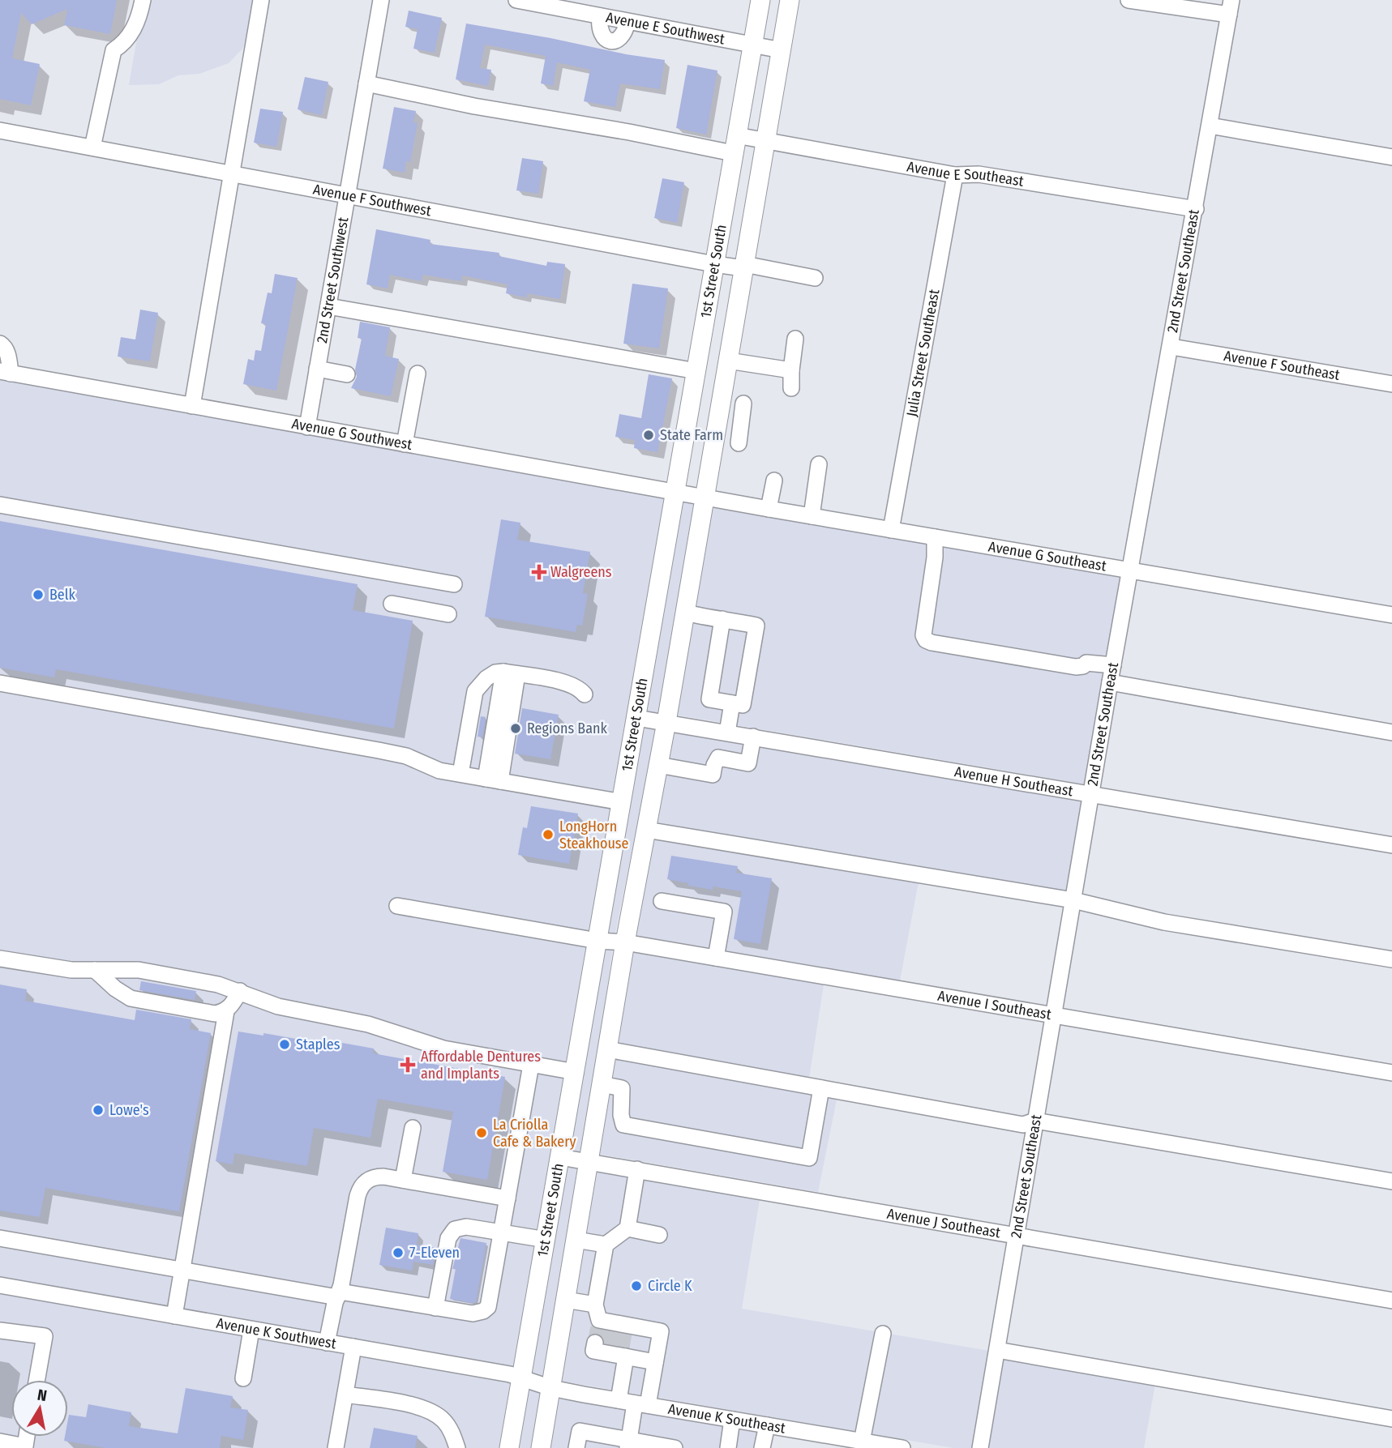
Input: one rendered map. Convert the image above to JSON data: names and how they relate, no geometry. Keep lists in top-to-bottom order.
{
  "streets": {
    "main road": ["1st Street South"],
    "street": [
      "Avenue E Southwest",
      "Avenue E Southeast",
      "Avenue F Southwest",
      "2nd Street Southeast",
      "2nd Street Southwest",
      "Julia Street Southeast",
      "Avenue F Southeast",
      "Avenue G Southwest",
      "Avenue G Southeast",
      "Avenue H Southeast",
      "Avenue I Southeast",
      "Avenue J Southeast",
      "Avenue K Southwest",
      "Avenue K Southeast"
    ]
  },
  "crossings": [
    ["Avenue E Southwest", "1st Street South"],
    ["Avenue E Southeast", "1st Street South"],
    ["Avenue E Southeast", "2nd Street Southeast"],
    ["Avenue E Southeast", "2nd Street Southwest"],
    ["Avenue E Southeast", "Julia Street Southeast"],
    ["Avenue F Southwest", "1st Street South"],
    ["Avenue F Southwest", "2nd Street Southwest"],
    ["1st Street South", "Avenue G Southwest"],
    ["1st Street South", "Avenue G Southeast"],
    ["1st Street South", "Avenue H Southeast"],
    ["1st Street South", "Avenue I Southeast"],
    ["1st Street South", "Avenue J Southeast"],
    ["1st Street South", "Avenue K Southwest"],
    ["1st Street South", "Avenue K Southeast"],
    ["2nd Street Southeast", "Avenue F Southeast"],
    ["2nd Street Southeast", "Avenue G Southeast"],
    ["2nd Street Southeast", "Avenue H Southeast"],
    ["2nd Street Southeast", "Avenue I Southeast"],
    ["2nd Street Southeast", "Avenue J Southeast"],
    ["2nd Street Southwest", "Avenue G Southwest"],
    ["Julia Street Southeast", "Avenue G Southeast"],
    ["Avenue G Southwest", "Avenue G Southeast"],
    ["Avenue K Southwest", "Avenue K Southeast"]
  ],
  "places": {
    "other": [
      "State Farm",
      "Belk",
      "Regions Bank",
      "LongHorn Steakhouse",
      "Staples",
      "Lowe's",
      "La Criolla Cafe & Bakery",
      "7-Eleven",
      "Circle K"
    ],
    "health": ["Walgreens", "Affordable Dentures and Implants"]
  },
  "north": "top"
}
